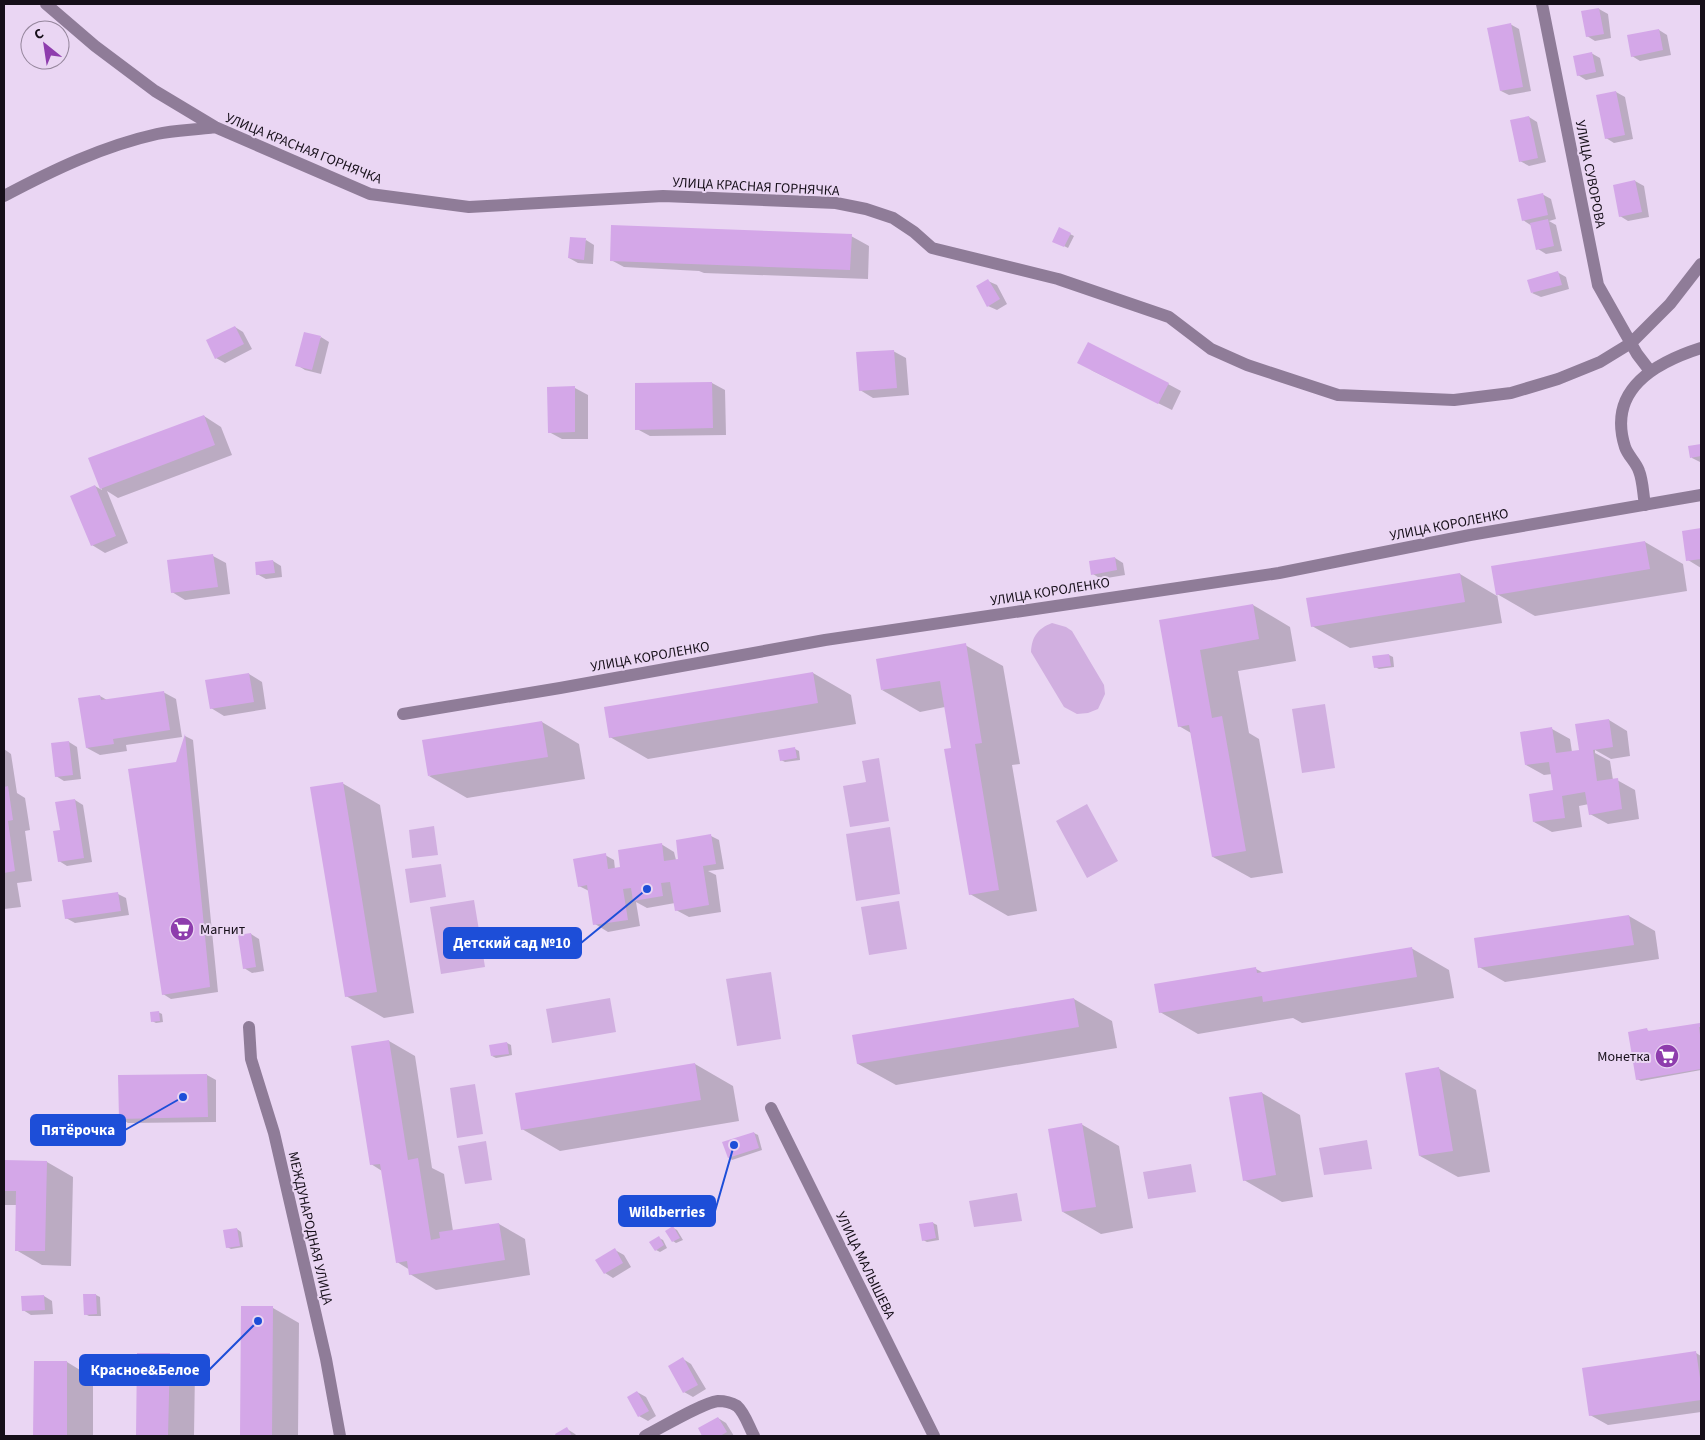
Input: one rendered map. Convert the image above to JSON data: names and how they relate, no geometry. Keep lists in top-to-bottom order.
{
  "streets": {
    "street": [
      "УЛИЦА КРАСНАЯ ГОРНЯЧКА",
      "УЛИЦА СУВОРОВА",
      "УЛИЦА КОРОЛЕНКО",
      "МЕЖДУНАРОДНАЯ УЛИЦА",
      "УЛИЦА МАЛЫШЕВА"
    ]
  },
  "crossings": [
    ["УЛИЦА КРАСНАЯ ГОРНЯЧКА", "УЛИЦА СУВОРОВА"]
  ],
  "places": {
    "other": [
      "Детский сад №10",
      "Пятёрочка",
      "Wildberries",
      "Красное&Белое"
    ],
    "supermarket": ["Магнит", "Монетка"]
  },
  "north": "top left"
}
